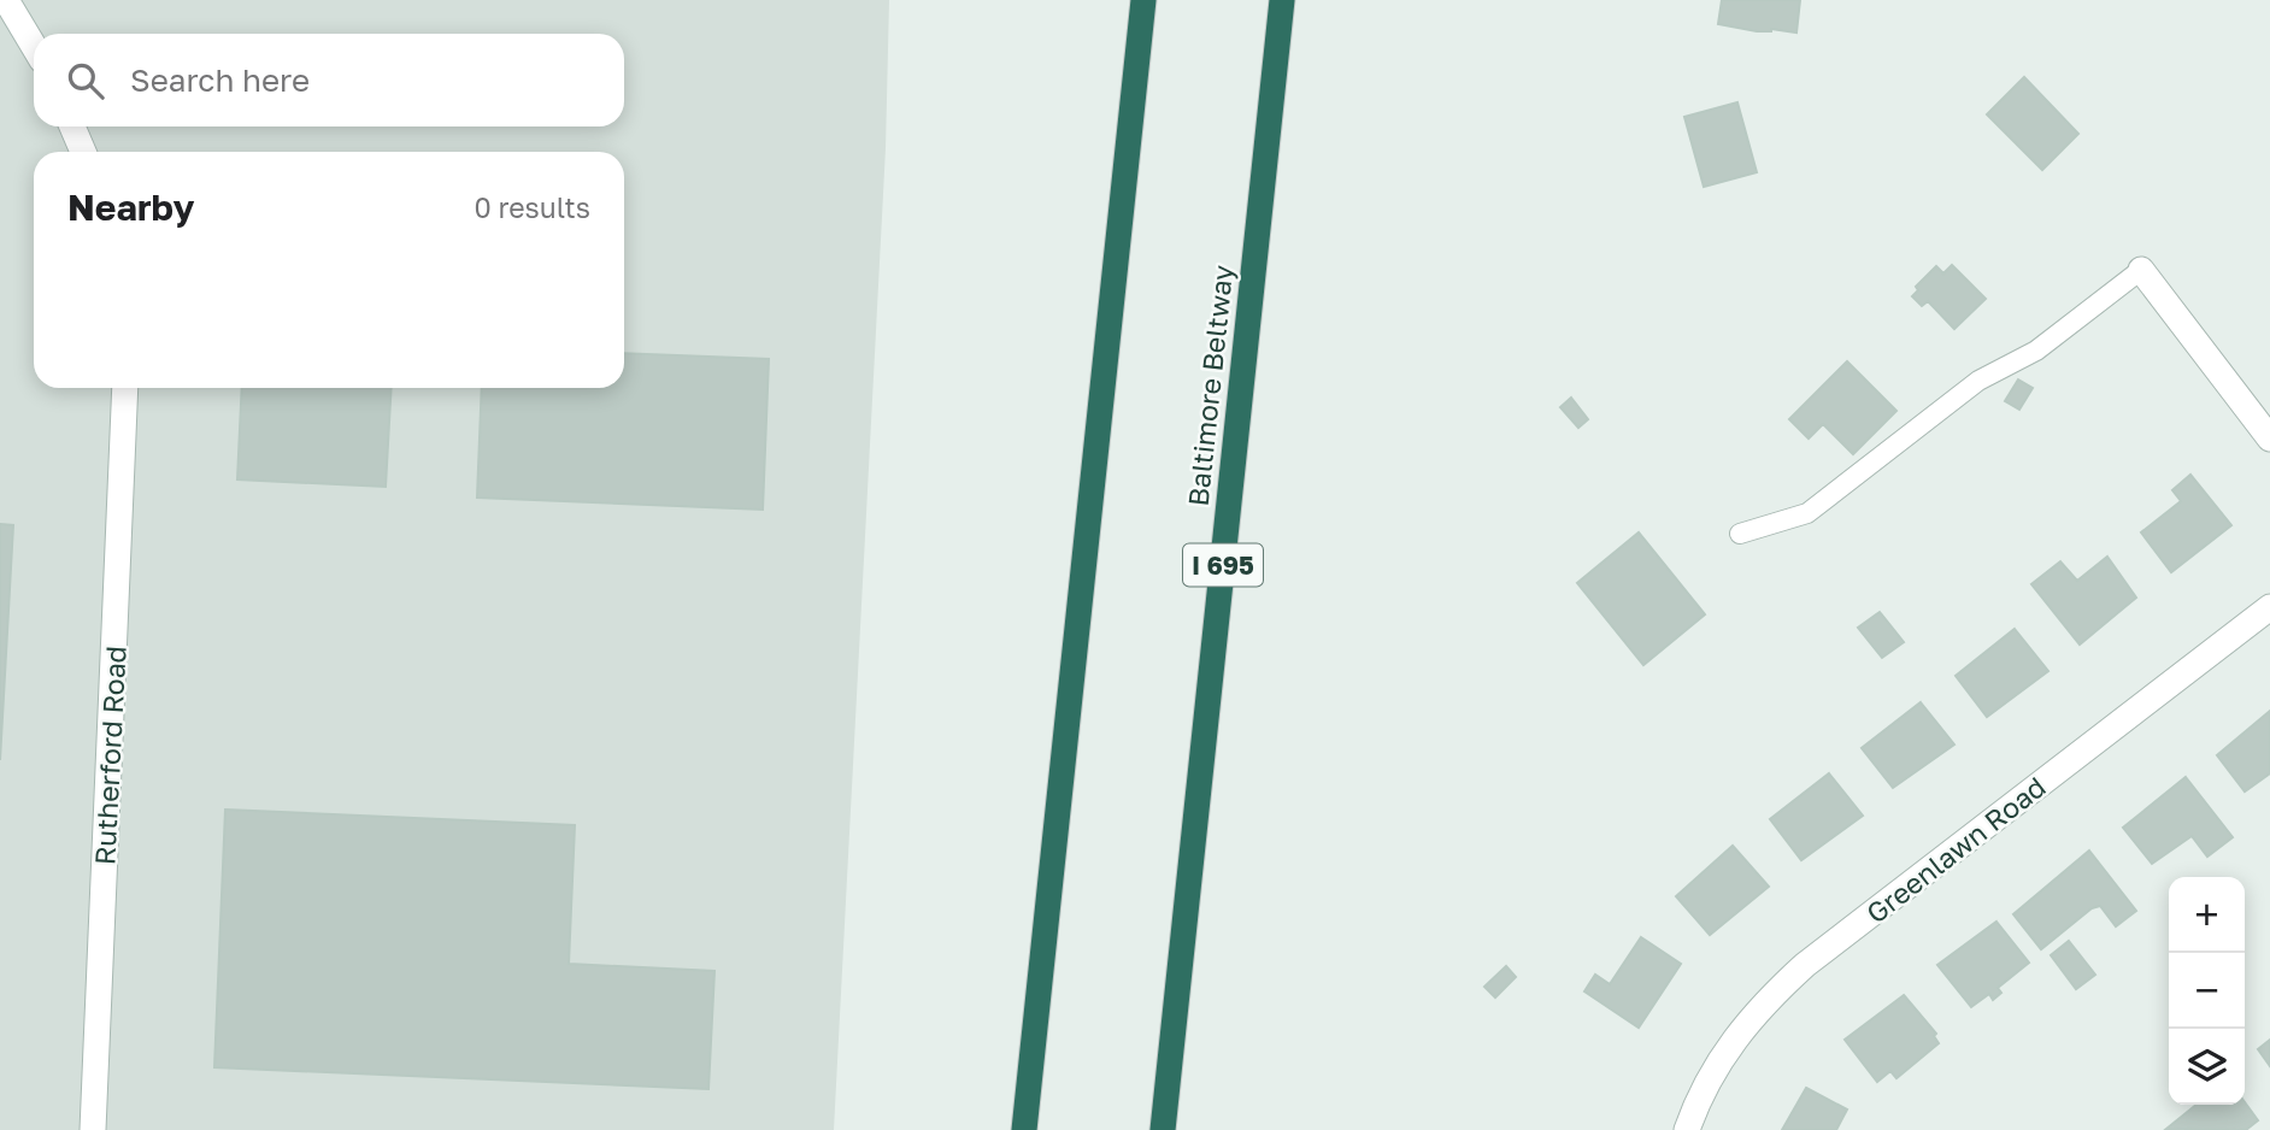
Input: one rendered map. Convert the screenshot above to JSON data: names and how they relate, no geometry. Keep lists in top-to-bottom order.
{
  "streets": {
    "highway": ["Baltimore Beltway", "I 695"],
    "street": ["Rutherford Road", "Greenlawn Road"]
  },
  "page": {
    "search": "Search here",
    "heading": ["Nearby", "0 results"],
    "map_buttons": ["+", "−"]
  }
}
